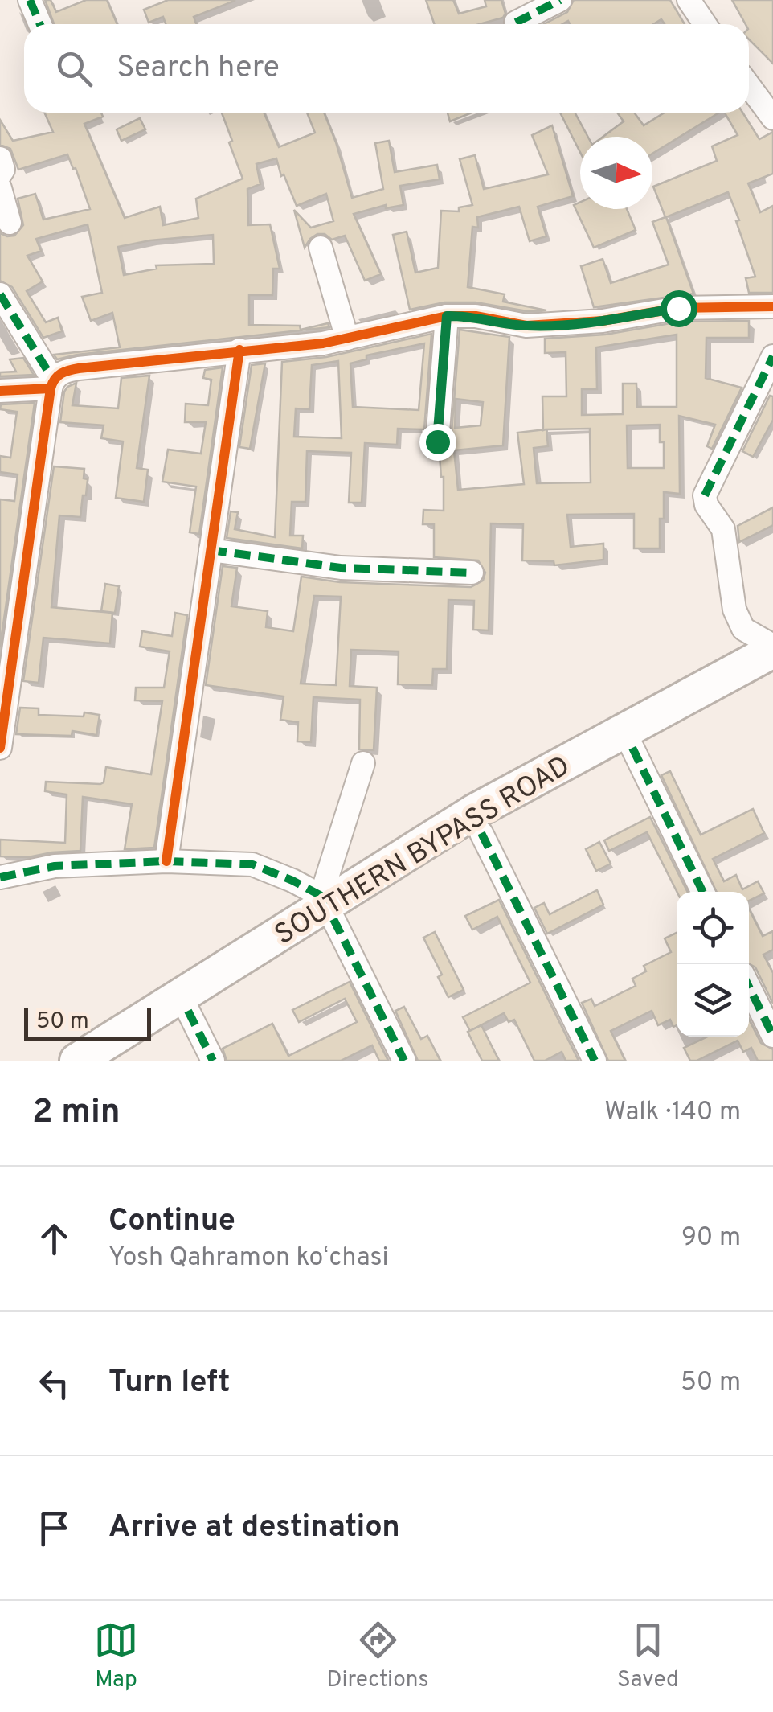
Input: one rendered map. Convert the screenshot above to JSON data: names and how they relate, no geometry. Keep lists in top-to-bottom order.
{
  "streets": {
    "highway": ["SOUTHERN BYPASS ROAD"]
  },
  "scale_bar": "50 m",
  "north": "right",
  "page": {
    "search": "Search here",
    "scale": "50 m",
    "heading": ["2 min", "Walk · 140 m"],
    "list": [
      ["Continue", "Yosh Qahramon koʻchasi", "90 m"],
      ["Turn left", "50 m"],
      "Arrive at destination"
    ],
    "nav": ["Map", "Directions", "Saved"]
  }
}
